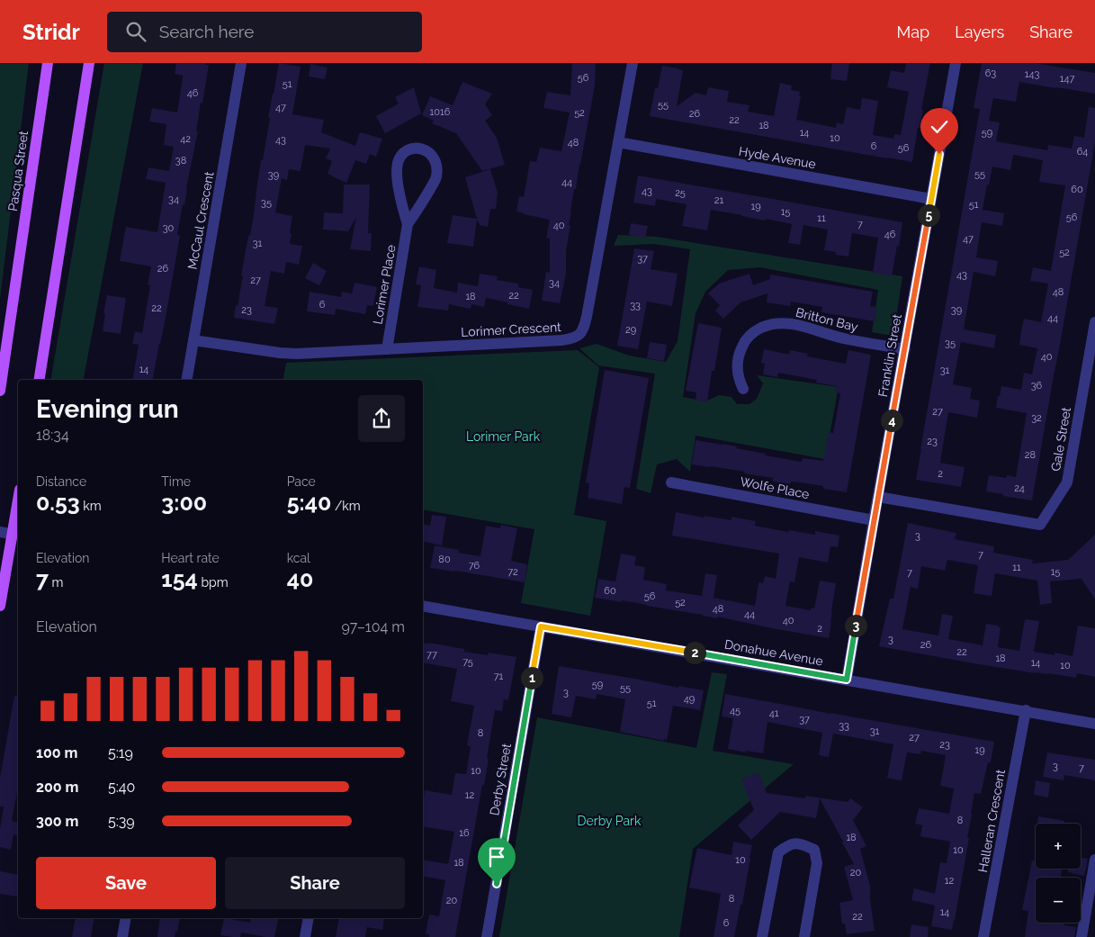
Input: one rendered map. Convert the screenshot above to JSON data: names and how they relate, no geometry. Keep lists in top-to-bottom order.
{
  "streets": {
    "main road": ["Pasqua Street"],
    "street": [
      "Hyde Avenue",
      "McCaul Crescent",
      "Lorimer Place",
      "Britton Bay",
      "Lorimer Crescent",
      "Franklin Street",
      "Gale Street",
      "Wolfe Place",
      "Donahue Avenue",
      "Derby Street",
      "Halleran Crescent"
    ]
  },
  "crossings": [
    ["Hyde Avenue", "Lorimer Crescent"],
    ["Hyde Avenue", "Franklin Street"],
    ["McCaul Crescent", "Lorimer Crescent"],
    ["Lorimer Place", "Lorimer Crescent"],
    ["Britton Bay", "Franklin Street"],
    ["Franklin Street", "Gale Street"],
    ["Franklin Street", "Wolfe Place"],
    ["Franklin Street", "Donahue Avenue"],
    ["Donahue Avenue", "Derby Street"],
    ["Donahue Avenue", "Halleran Crescent"]
  ],
  "parks": ["Lorimer Park", "Derby Park"],
  "house_numbers": [
    "63",
    "143",
    "56",
    "147",
    "51",
    "46",
    "55",
    "47",
    "1016",
    "52",
    "26",
    "22",
    "18",
    "14",
    "59",
    "10",
    "42",
    "43",
    "48",
    "6",
    "56",
    "64",
    "38",
    "55",
    "39",
    "44",
    "60",
    "43",
    "25",
    "34",
    "21",
    "35",
    "51",
    "19",
    "15",
    "56",
    "11",
    "7",
    "40",
    "30",
    "46",
    "47",
    "31",
    "52",
    "37",
    "26",
    "43",
    "27",
    "34",
    "48",
    "22",
    "18",
    "6",
    "33",
    "22",
    "23",
    "39",
    "44",
    "29",
    "35",
    "40",
    "14",
    "31",
    "36",
    "27",
    "32",
    "23",
    "28",
    "2",
    "24",
    "3",
    "7",
    "80",
    "76",
    "11",
    "72",
    "15",
    "7",
    "60",
    "56",
    "52",
    "48",
    "44",
    "40",
    "2",
    "3",
    "26",
    "22",
    "77",
    "18",
    "75",
    "14",
    "10",
    "71",
    "59",
    "55",
    "3",
    "49",
    "51",
    "45",
    "41",
    "37",
    "33",
    "31",
    "8",
    "27",
    "23",
    "19",
    "3",
    "7",
    "10",
    "12",
    "8",
    "16",
    "18",
    "10",
    "10",
    "18",
    "20",
    "12",
    "8",
    "20",
    "14",
    "22",
    "6"
  ],
  "page": {
    "header": "Stridr",
    "search": "Search here",
    "nav": ["Map", "Layers", "Share"],
    "pins": [
      "5",
      "4",
      "3",
      "2",
      "1"
    ],
    "heading": ["Evening run", "18:34"],
    "stats": [
      ["Distance", "0.53 km"],
      ["Time", "3:00"],
      ["Pace", "5:40 /km"],
      ["Elevation", "7 m"],
      ["Heart rate", "154 bpm"],
      ["kcal", "40"]
    ],
    "chart": ["Elevation", "97–104 m"],
    "list": [
      {
        "name": "100 m",
        "note": "5:19"
      },
      {
        "name": "200 m",
        "note": "5:40"
      },
      {
        "name": "300 m",
        "note": "5:39"
      }
    ],
    "map_buttons": ["+", "−"],
    "buttons": ["Save", "Share"]
  }
}
